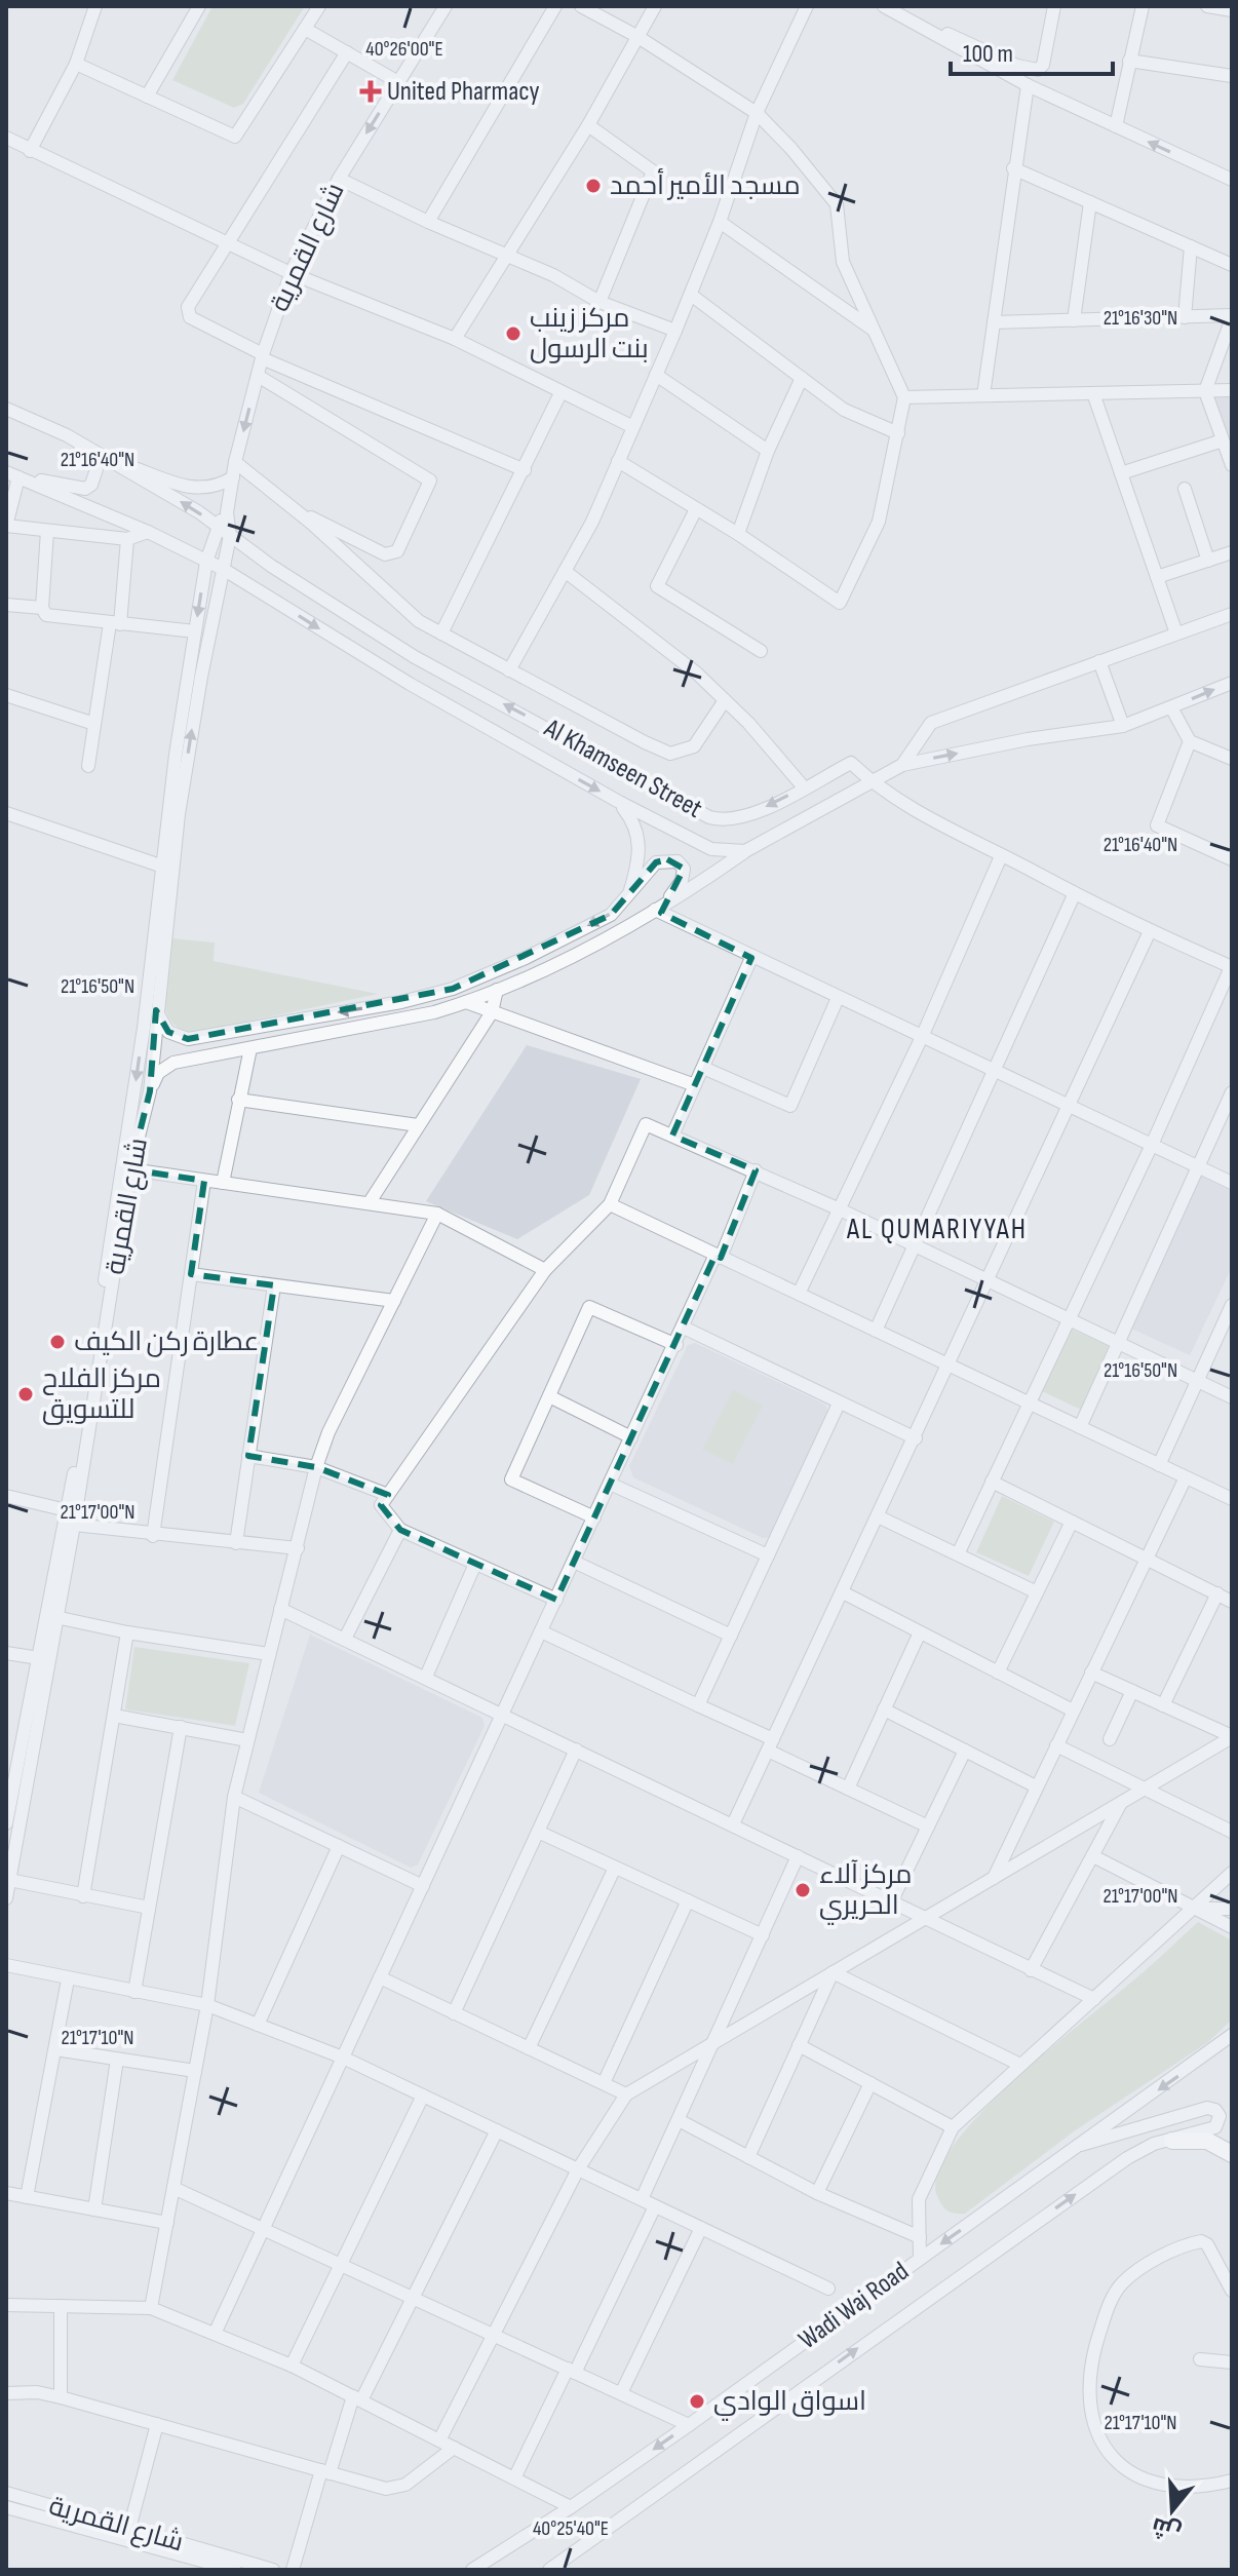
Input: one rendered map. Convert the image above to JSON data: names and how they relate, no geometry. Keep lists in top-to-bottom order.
{
  "streets": {
    "street": ["شارع القمرية", "Al Khamseen Street", "Wadi Waj Road"]
  },
  "crossings": [
    ["شارع القمرية", "Al Khamseen Street"]
  ],
  "districts": ["AL QUMARIYYAH"],
  "places": {
    "health": ["United Pharmacy"],
    "other": [
      "مسجد الأمير أحمد",
      "مركز زينب بنت الرسول",
      "عطارة ركن الكيف",
      "مركز الفلاح للتسويق",
      "مركز آلاء الحريري",
      "اسواق الوادي"
    ]
  },
  "scale_bar": "100 m",
  "north": "bottom",
  "coordinates": [
    "40°26'00\"E",
    "21°16'30\"N",
    "21°16'40\"N",
    "21°16'50\"N",
    "21°17'00\"N",
    "21°17'10\"N",
    "40°25'40\"E"
  ]
}
